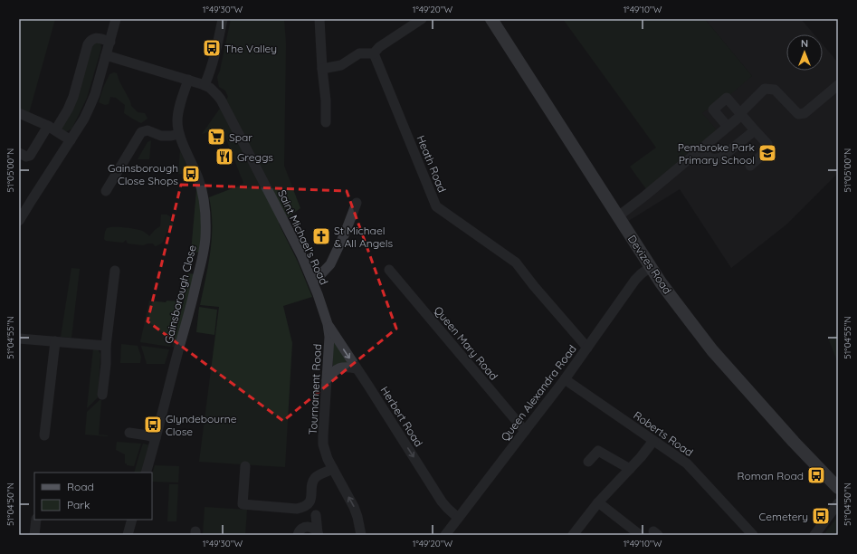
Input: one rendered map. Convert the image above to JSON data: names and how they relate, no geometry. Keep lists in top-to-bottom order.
{
  "streets": {
    "main road": ["Devizes Road"],
    "street": [
      "Heath Road",
      "Saint Michael's Road",
      "Gainsborough Close",
      "Queen Mary Road",
      "Tournament Road",
      "Queen Alexandra Road",
      "Herbert Road",
      "Roberts Road"
    ]
  },
  "crossings": [
    ["Heath Road", "Queen Alexandra Road"],
    ["Saint Michael's Road", "Gainsborough Close"],
    ["Saint Michael's Road", "Tournament Road"],
    ["Saint Michael's Road", "Herbert Road"],
    ["Devizes Road", "Queen Alexandra Road"],
    ["Queen Mary Road", "Queen Alexandra Road"],
    ["Tournament Road", "Herbert Road"],
    ["Queen Alexandra Road", "Herbert Road"],
    ["Queen Alexandra Road", "Roberts Road"]
  ],
  "one_way": ["Herbert Road"],
  "places": {
    "bus stop": [
      "The Valley",
      "Gainsborough Close Shops",
      "Glyndebourne Close",
      "Roman Road",
      "Cemetery"
    ],
    "supermarket": ["Spar"],
    "school or university": ["Pembroke Park Primary School"],
    "restaurant": ["Greggs"],
    "church": ["St Michael & All Angels"]
  },
  "legend": ["Road", "Park"],
  "north": "top",
  "coordinates": [
    "1°49'30\"W",
    "1°49'20\"W",
    "1°49'10\"W",
    "51°05'00\"N",
    "51°04'55\"N",
    "51°04'50\"N"
  ]
}
